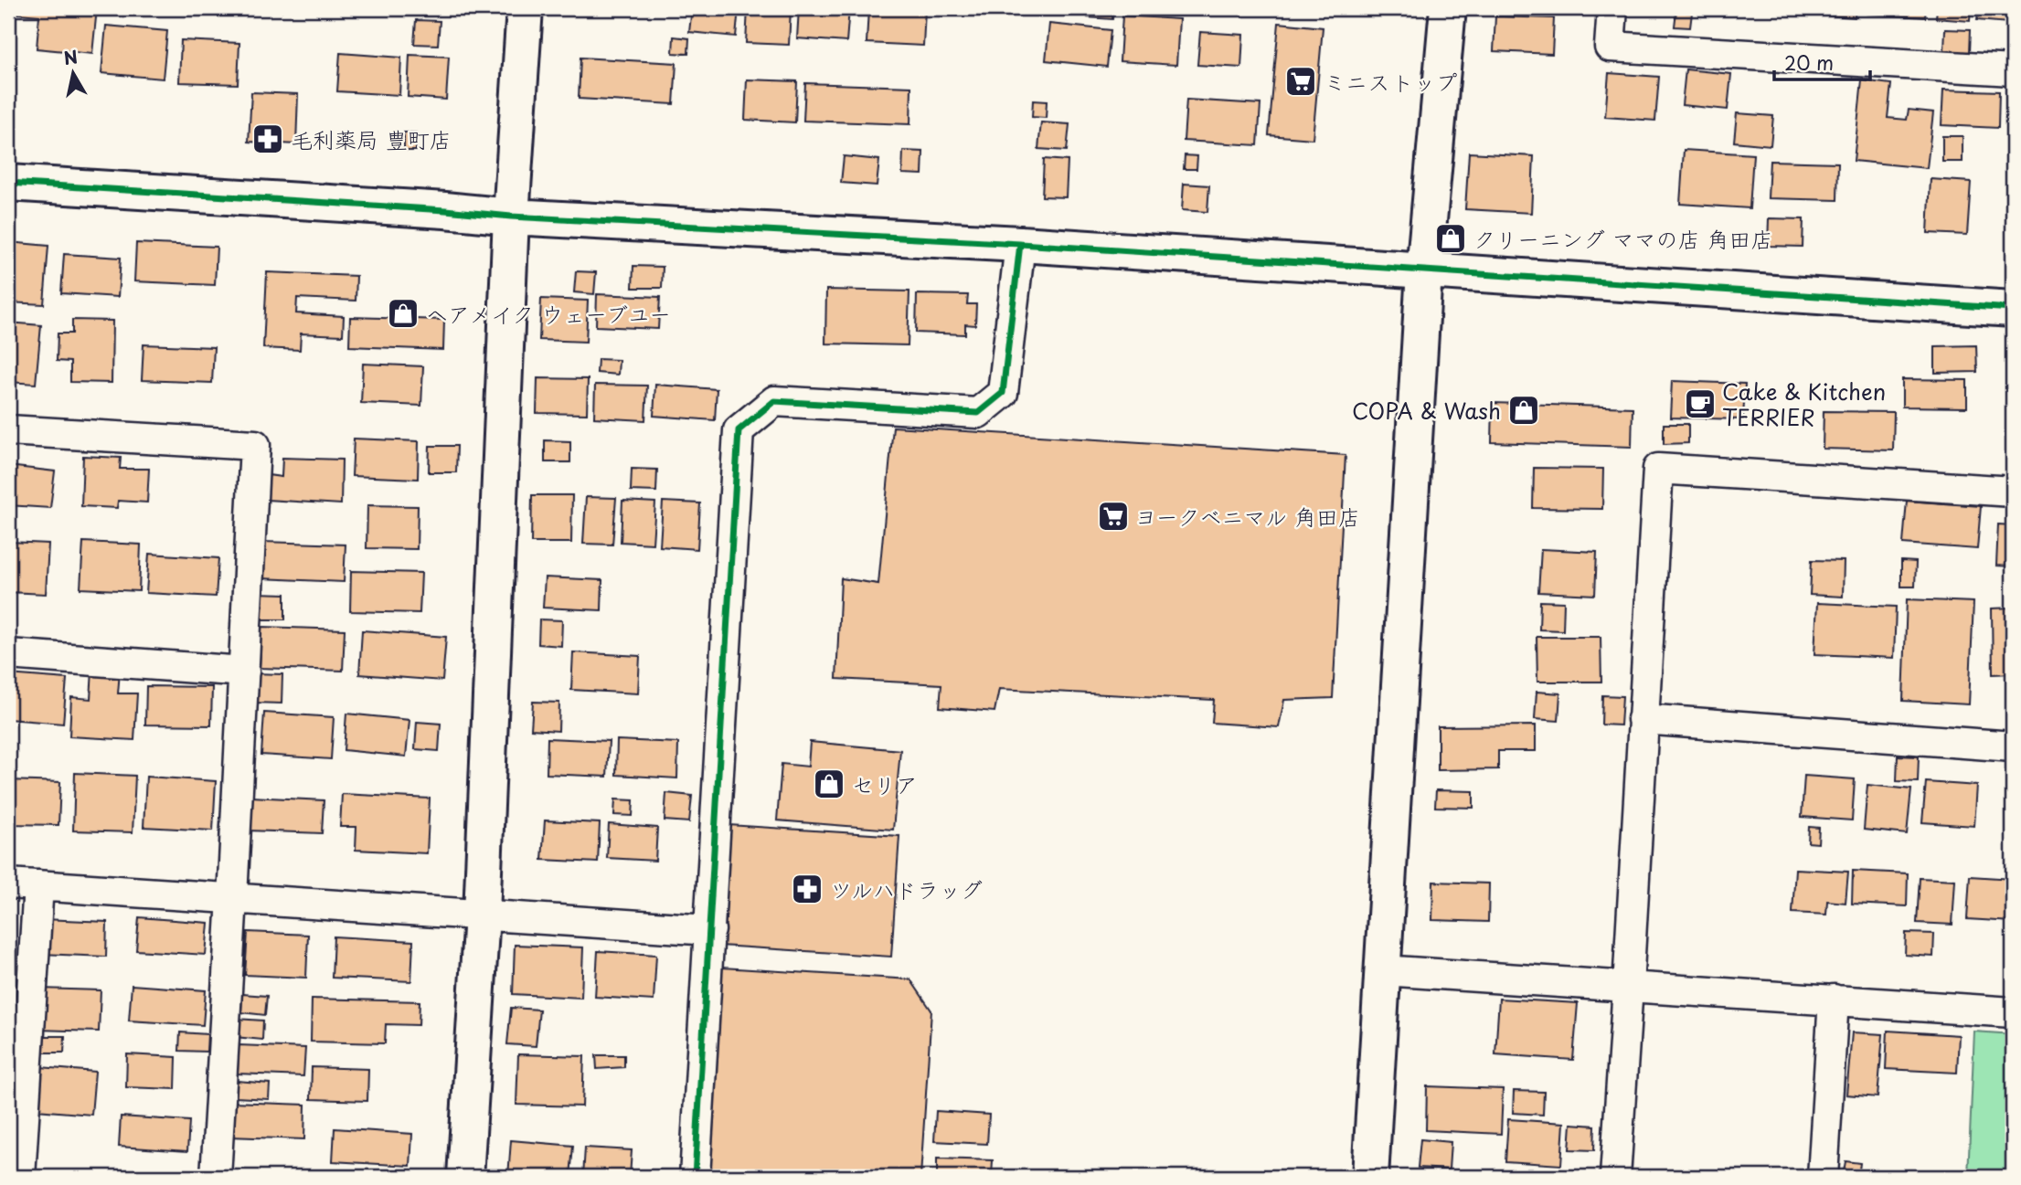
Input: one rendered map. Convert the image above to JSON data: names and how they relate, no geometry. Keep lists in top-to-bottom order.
{
  "places": {
    "supermarket": ["ミニストップ", "ヨークベニマル 角田店"],
    "pharmacy": ["毛利薬局 豊町店", "ツルハドラッグ"],
    "shop": [
      "クリーニング ママの店 角田店",
      "ヘアメイク ウェーブユー",
      "COPA & Wash",
      "セリア"
    ],
    "cafe": ["Cake & Kitchen TERRIER"]
  },
  "scale_bar": "20 m",
  "north": "top"
}
